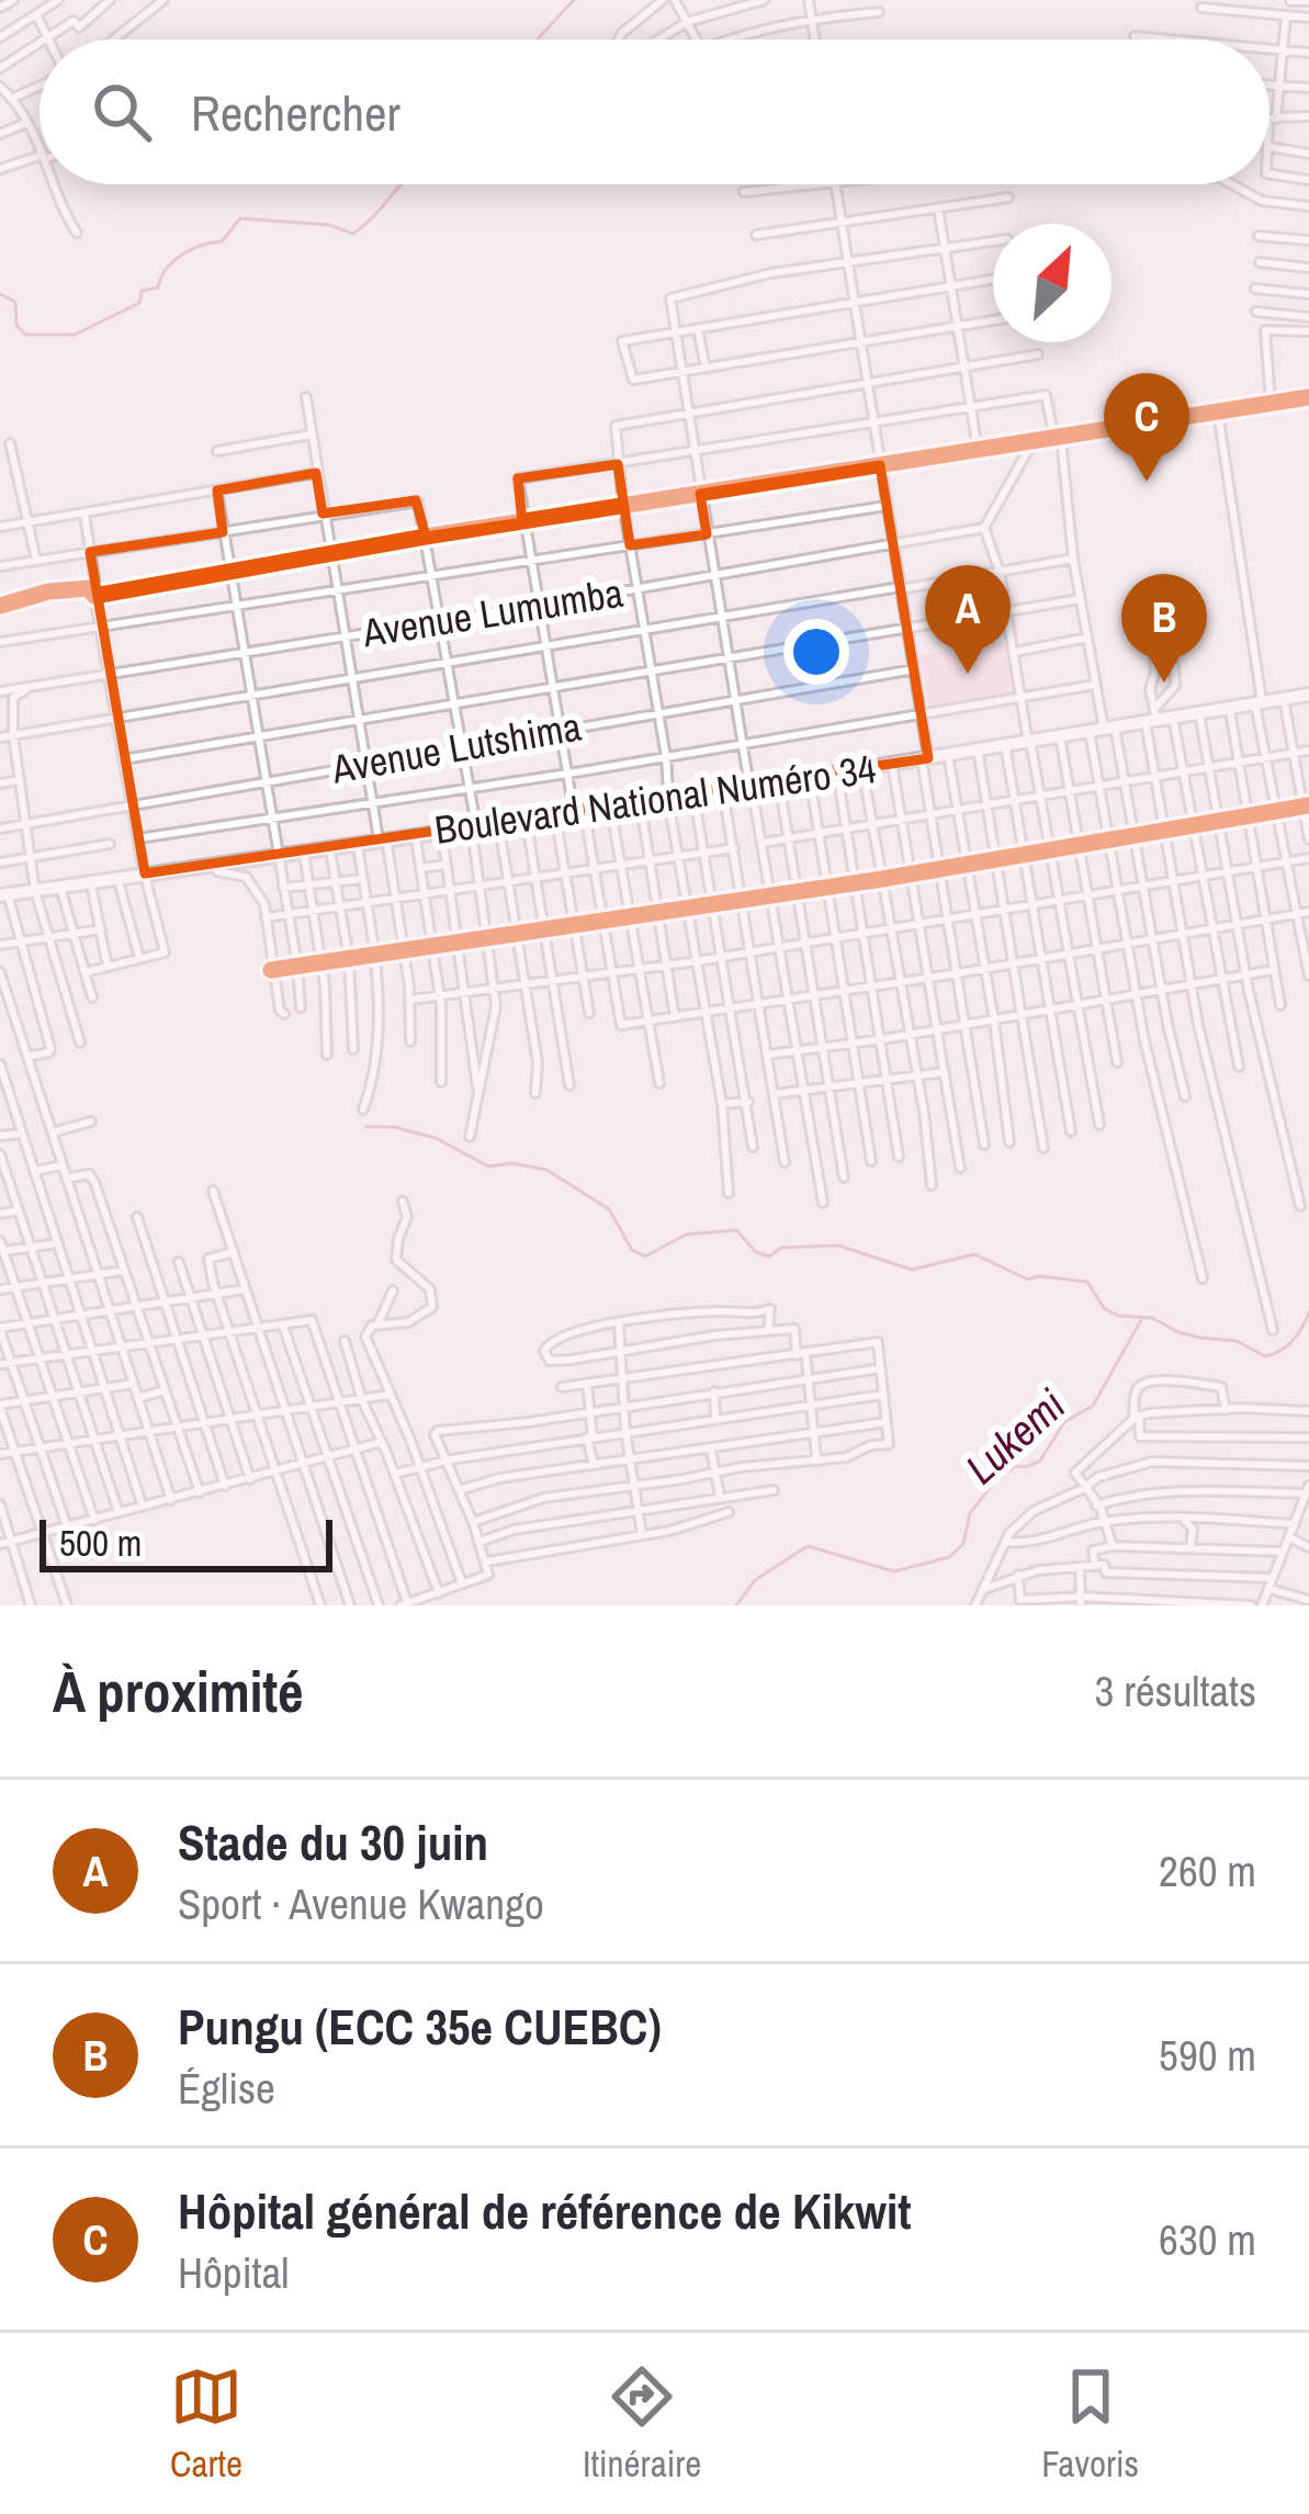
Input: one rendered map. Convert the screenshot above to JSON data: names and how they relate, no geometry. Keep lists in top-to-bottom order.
{
  "streets": {
    "main road": ["Boulevard National Numéro 34"],
    "street": ["Avenue Lumumba", "Avenue Lutshima"]
  },
  "water": ["Lukemi"],
  "scale_bar": "500 m",
  "north": "top right",
  "page": {
    "search": "Rechercher",
    "pins": ["C", "A", "B"],
    "scale": "500 m",
    "heading": ["À proximité", "3 résultats"],
    "list": [
      {
        "mark": "A",
        "name": "Stade du 30 juin",
        "note": "Sport · Avenue Kwango",
        "value": "260 m"
      },
      {
        "mark": "B",
        "name": "Pungu (ECC 35e CUEBC)",
        "note": "Église",
        "value": "590 m"
      },
      {
        "mark": "C",
        "name": "Hôpital général de référence de Kikwit",
        "note": "Hôpital",
        "value": "630 m"
      }
    ],
    "nav": ["Carte", "Itinéraire", "Favoris"]
  }
}
